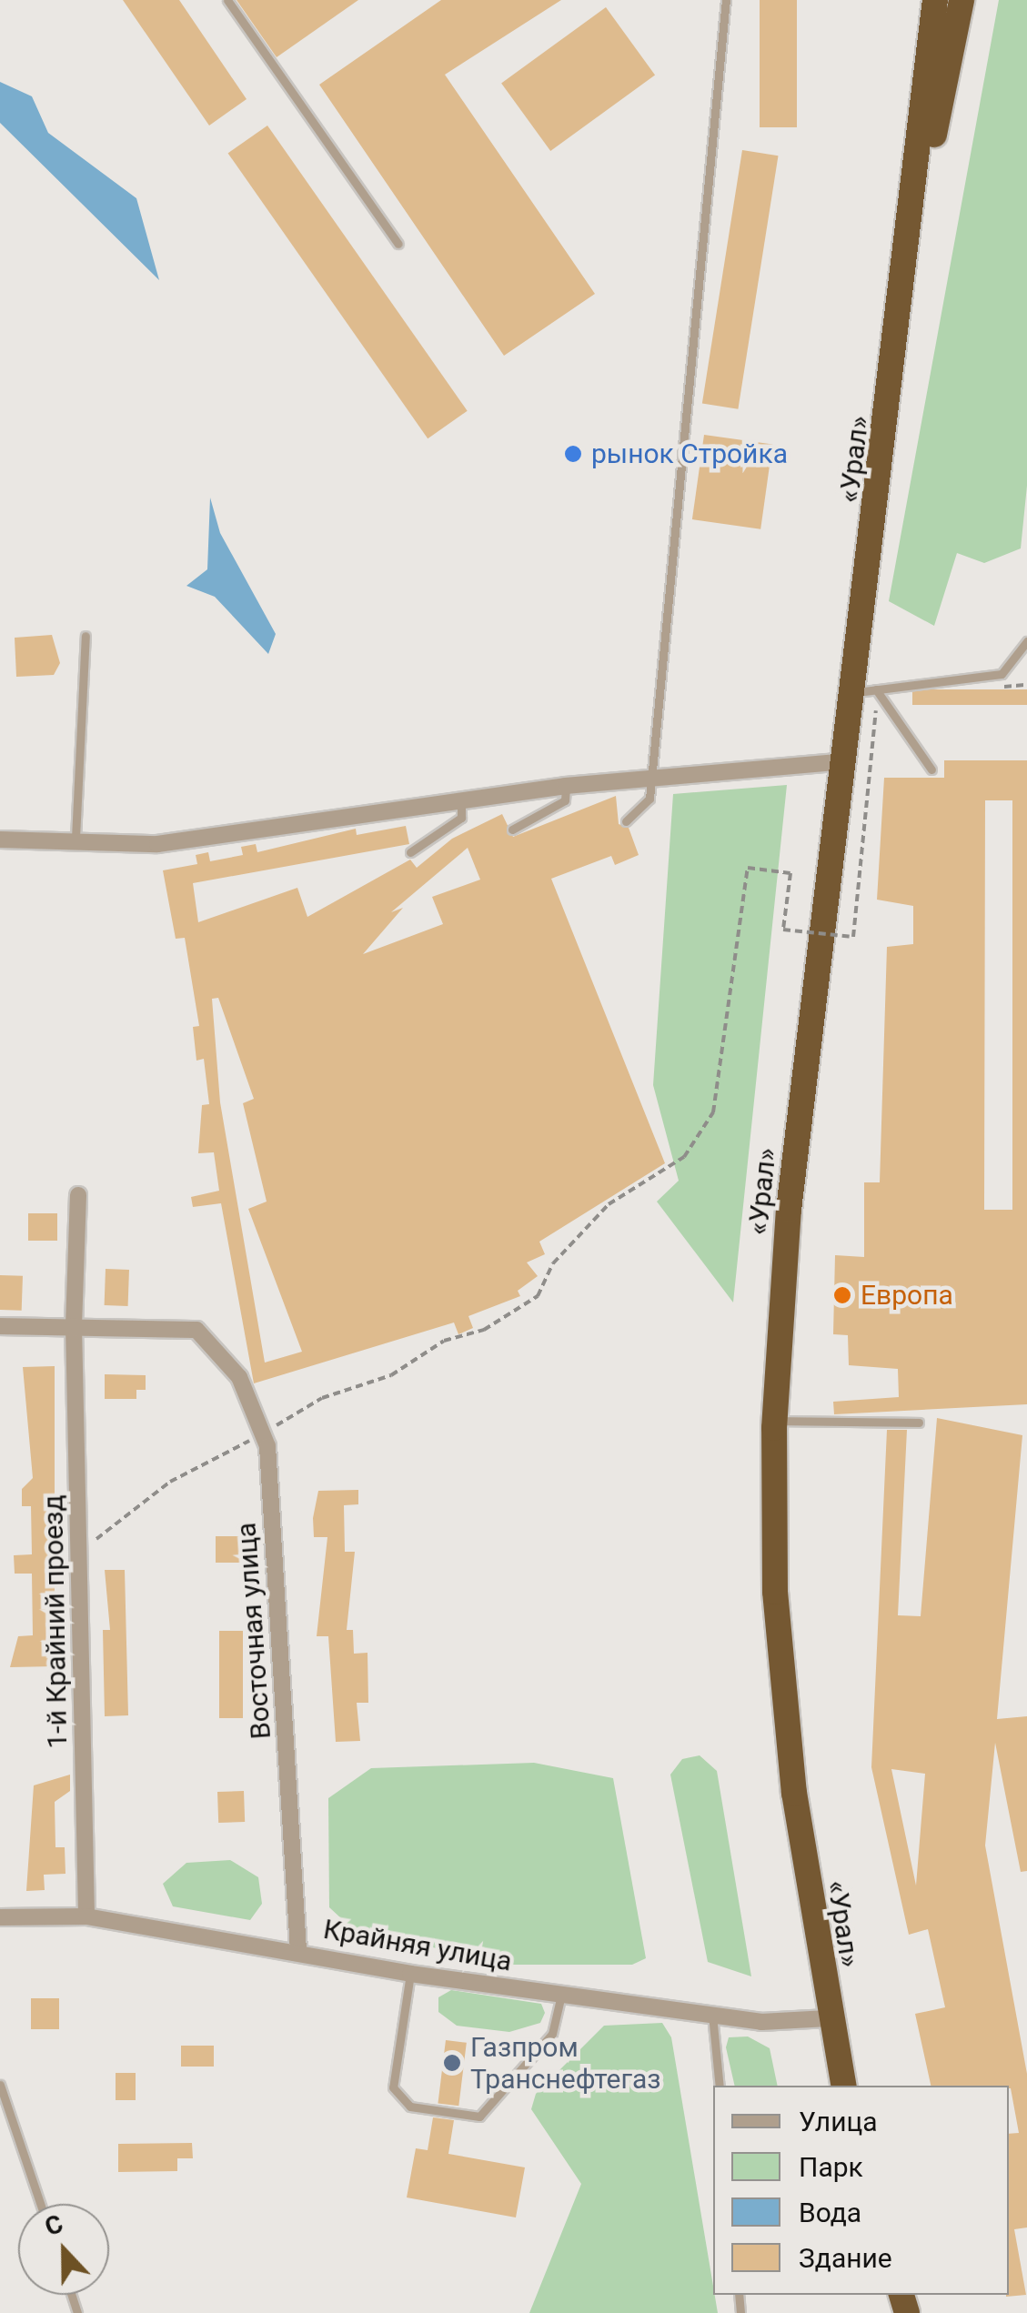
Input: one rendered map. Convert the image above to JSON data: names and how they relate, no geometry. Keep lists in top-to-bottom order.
{
  "streets": {
    "highway": ["«Урал»"],
    "street": ["1-й Крайний проезд", "Восточная улица", "Крайняя улица"]
  },
  "crossings": [
    ["«Урал»", "Крайняя улица"],
    ["1-й Крайний проезд", "Восточная улица"],
    ["1-й Крайний проезд", "Крайняя улица"],
    ["Восточная улица", "Крайняя улица"]
  ],
  "places": ["рынок Стройка", "Европа", "Газпром Транснефтегаз"],
  "legend": [
    "Улица",
    "Парк",
    "Вода",
    "Здание"
  ],
  "north": "top"
}
